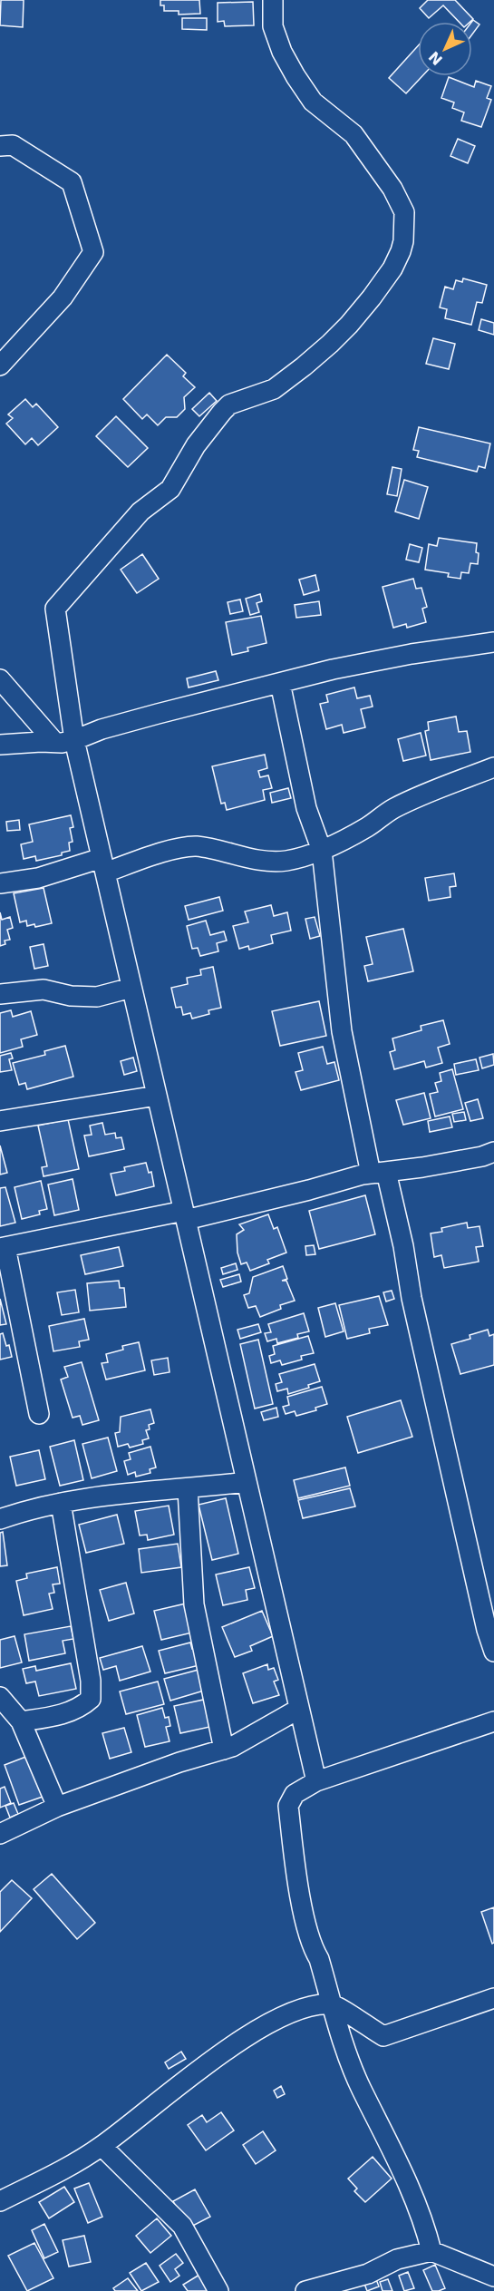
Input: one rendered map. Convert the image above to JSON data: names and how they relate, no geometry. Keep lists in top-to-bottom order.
{
  "north": "bottom left"
}
